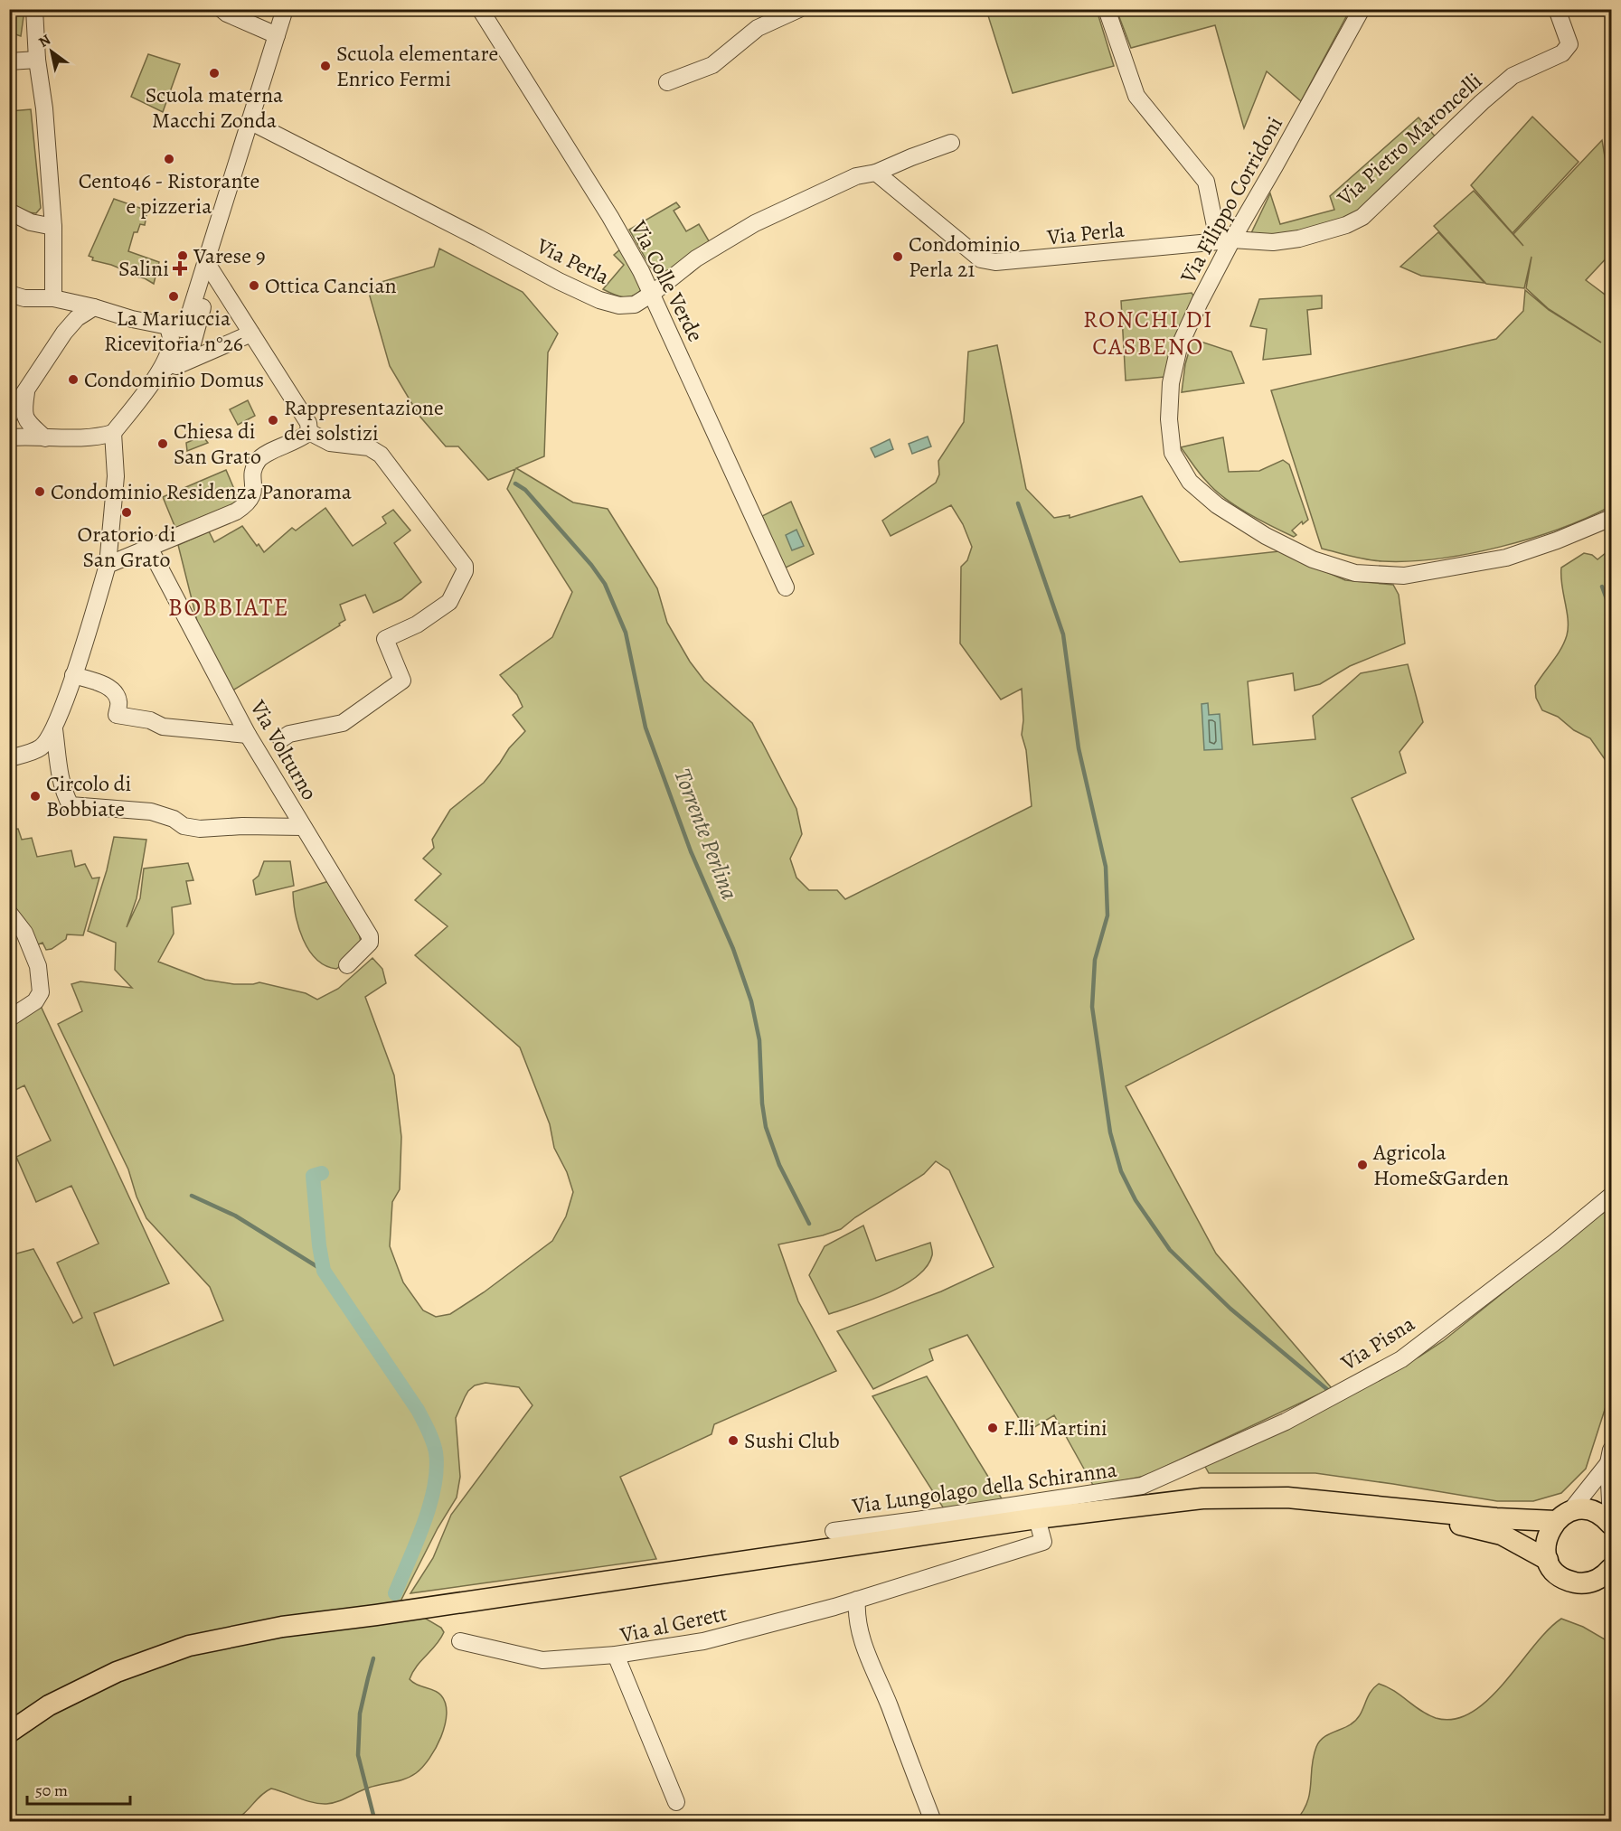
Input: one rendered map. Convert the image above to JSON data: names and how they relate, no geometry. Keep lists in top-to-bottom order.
{
  "streets": {
    "street": [
      "Via Pietro Maroncelli",
      "Via Filippo Corridoni",
      "Via Perla",
      "Via Colle Verde",
      "Via Volturno",
      "Via Pisna",
      "Via Lungolago della Schiranna",
      "Via al Gerett"
    ]
  },
  "crossings": [
    ["Via Pietro Maroncelli", "Via Filippo Corridoni"],
    ["Via Pietro Maroncelli", "Via Perla"],
    ["Via Filippo Corridoni", "Via Perla"],
    ["Via Perla", "Via Colle Verde"],
    ["Via Pisna", "Via Lungolago della Schiranna"]
  ],
  "districts": ["RONCHI DI CASBENO", "BOBBIATE"],
  "water": ["Torrente Perlina"],
  "places": {
    "other": [
      "Scuola elementare Enrico Fermi",
      "Scuola materna Macchi Zonda",
      "Cento46 - Ristorante e pizzeria",
      "Varese 9",
      "Condominio Perla 21",
      "Ottica Cancian",
      "La Mariuccia Ricevitoria n°26",
      "Condominio Domus",
      "Rappresentazione dei solstizi",
      "Chiesa di San Grato",
      "Condominio Residenza Panorama",
      "Oratorio di San Grato",
      "Circolo di Bobbiate",
      "Agricola Home&Garden",
      "F.lli Martini",
      "Sushi Club"
    ],
    "health": ["Salini"]
  },
  "scale_bar": "50 m",
  "north": "top left"
}
